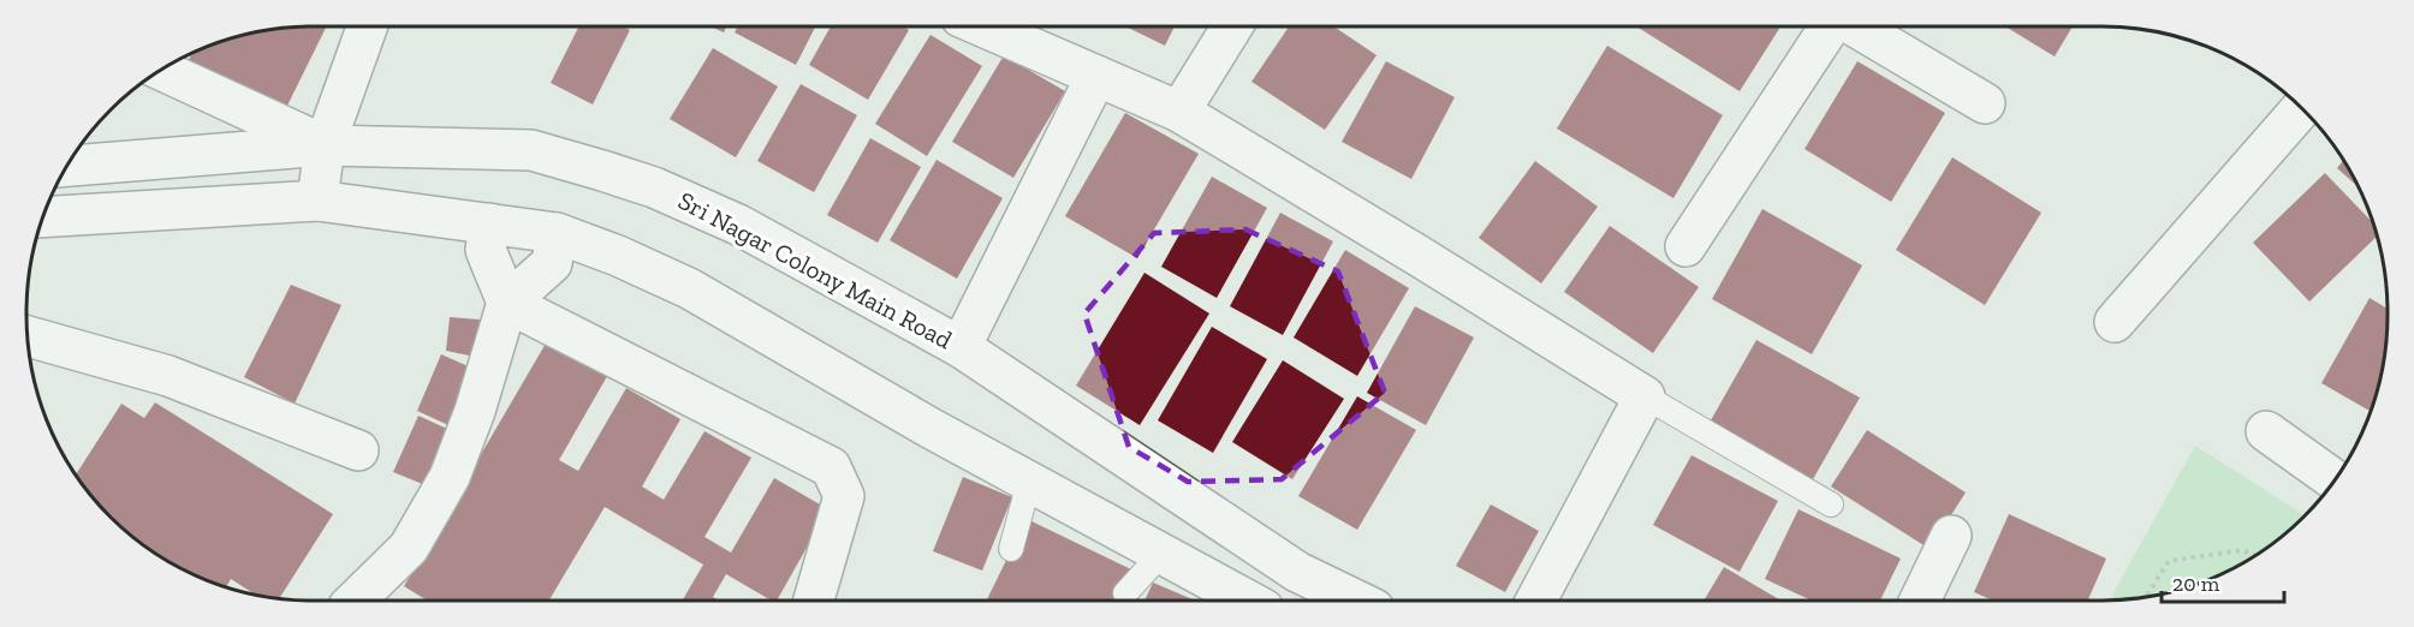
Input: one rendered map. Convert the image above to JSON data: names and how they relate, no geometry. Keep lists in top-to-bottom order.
{
  "streets": {
    "street": ["Sri Nagar Colony Main Road"]
  },
  "scale_bar": "20 m"
}
